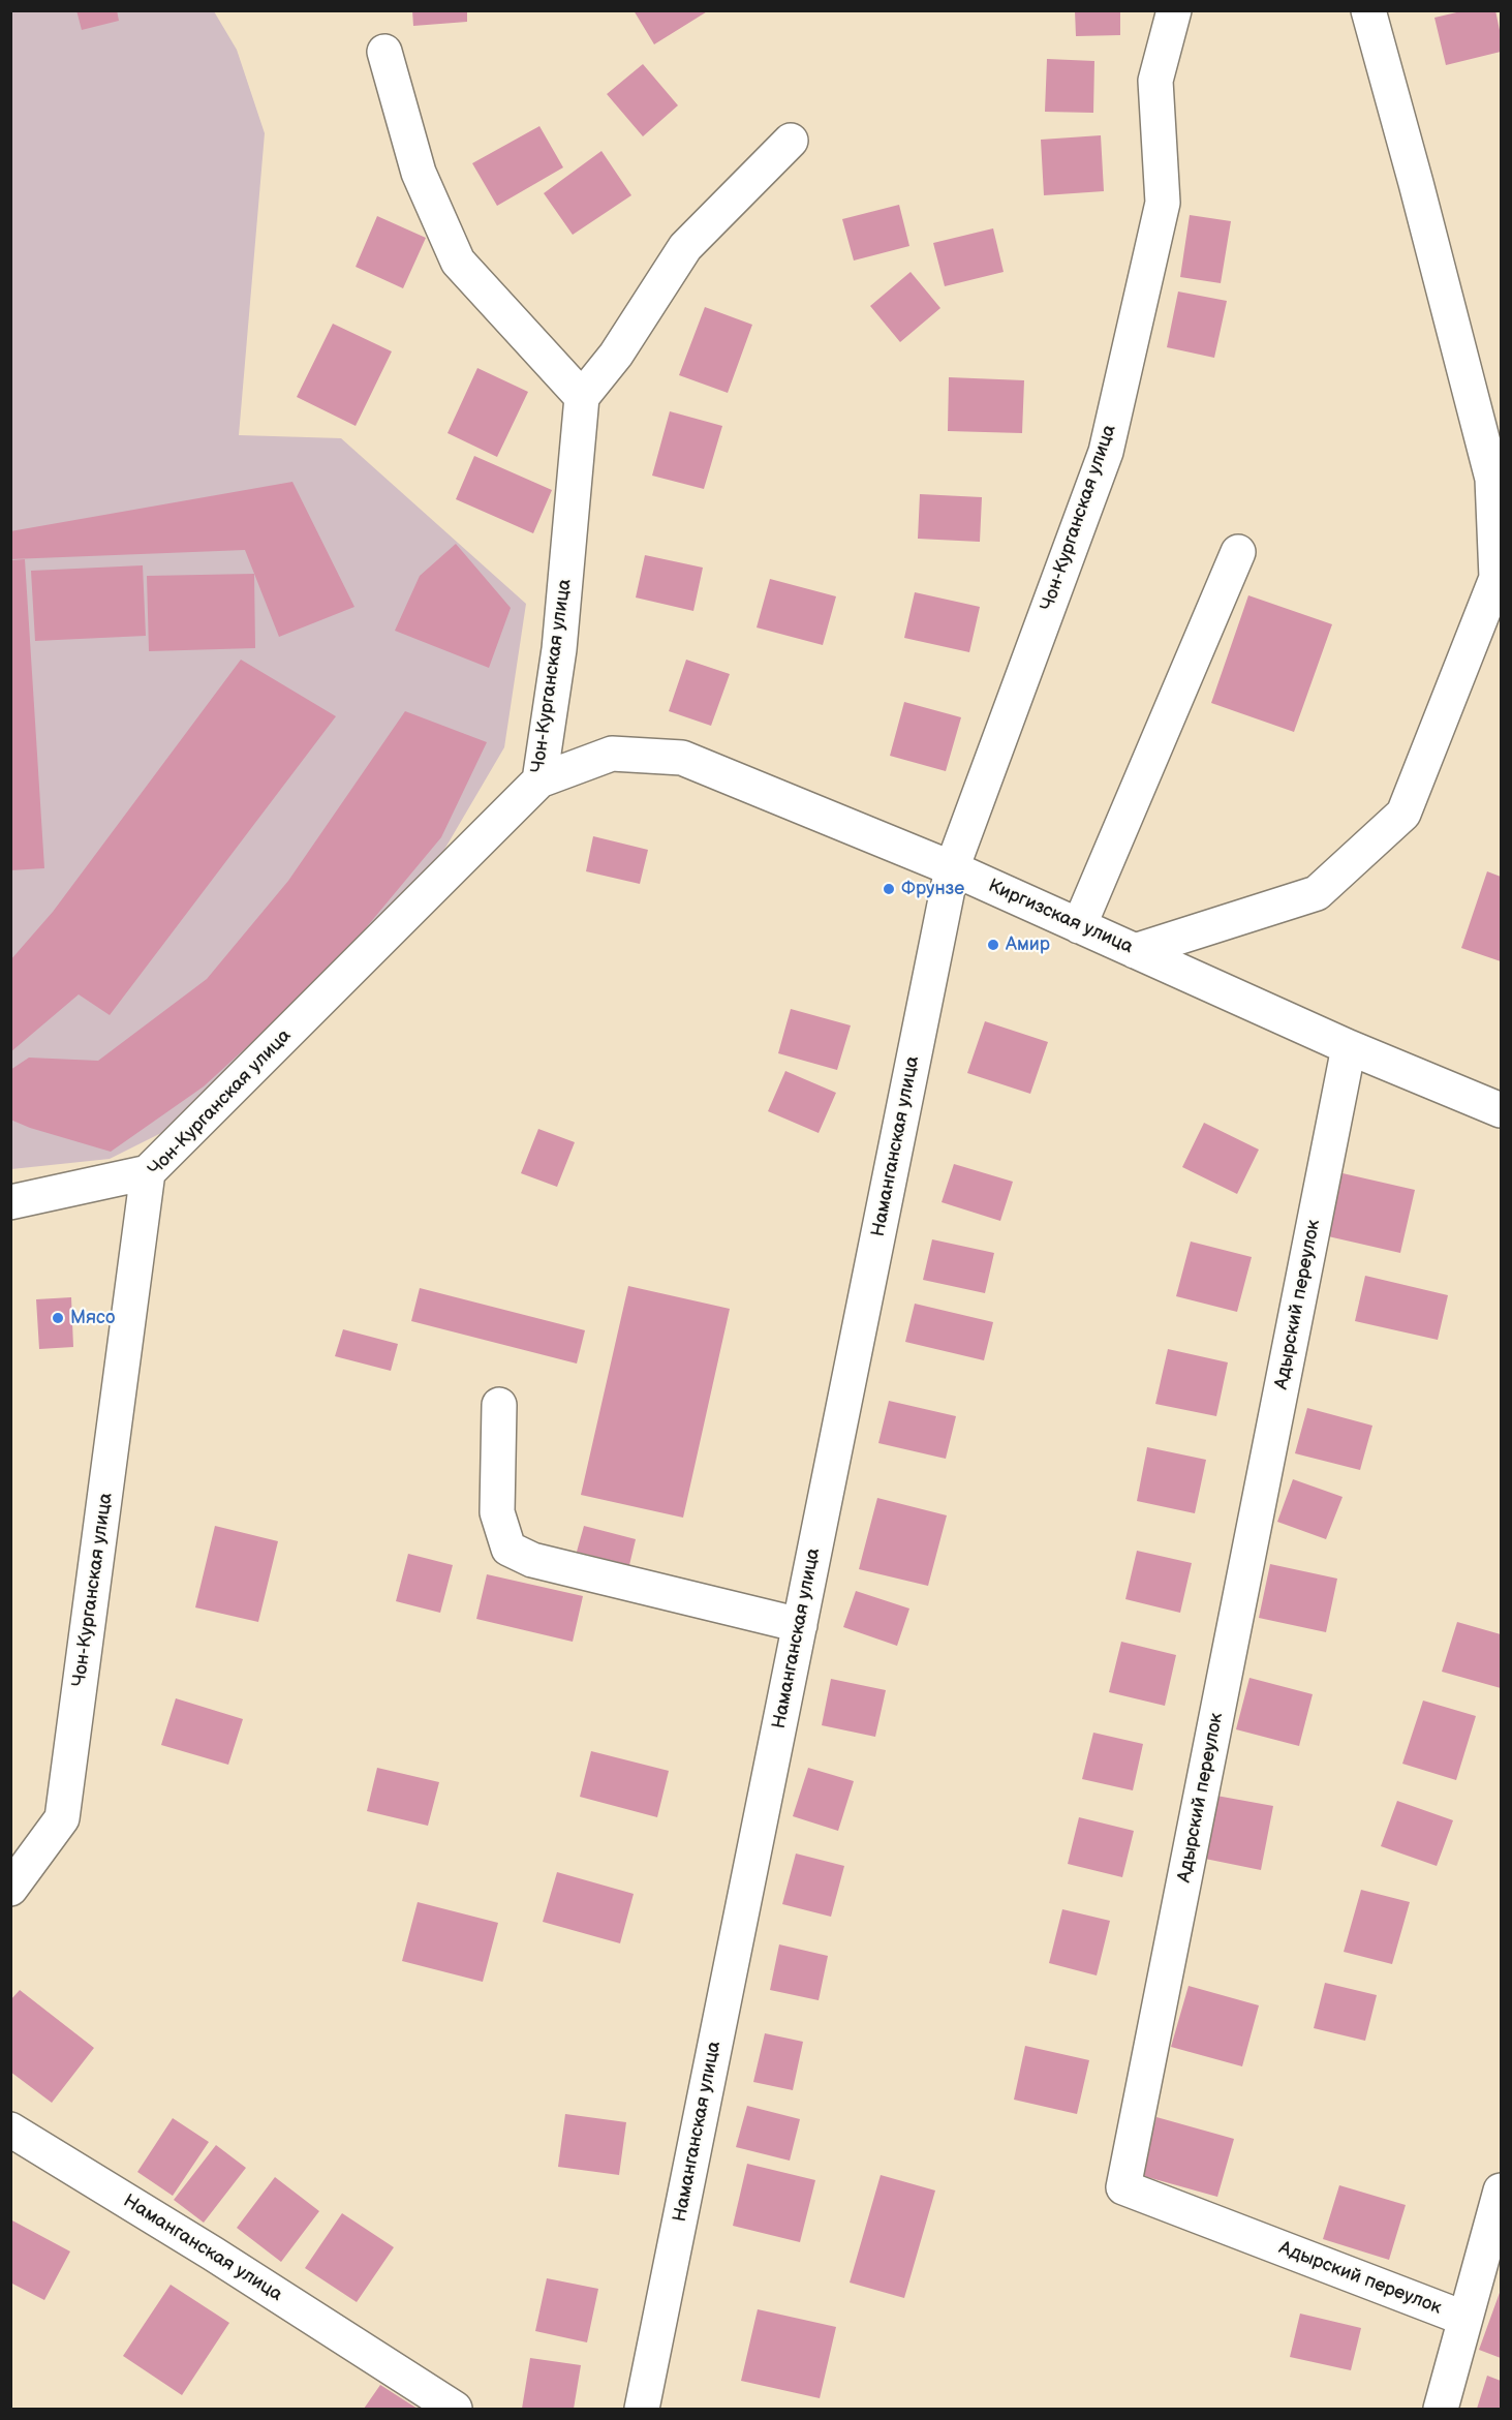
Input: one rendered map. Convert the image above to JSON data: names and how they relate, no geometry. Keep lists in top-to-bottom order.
{
  "streets": {
    "street": [
      "Чон-Курганская улица",
      "Киргизская улица",
      "Наманганская улица",
      "Адырский переулок"
    ]
  },
  "crossings": [
    ["Чон-Курганская улица", "Киргизская улица"],
    ["Чон-Курганская улица", "Наманганская улица"],
    ["Киргизская улица", "Наманганская улица"],
    ["Киргизская улица", "Адырский переулок"]
  ],
  "places": ["Фрунзе", "Амир", "Мясо"]
}
